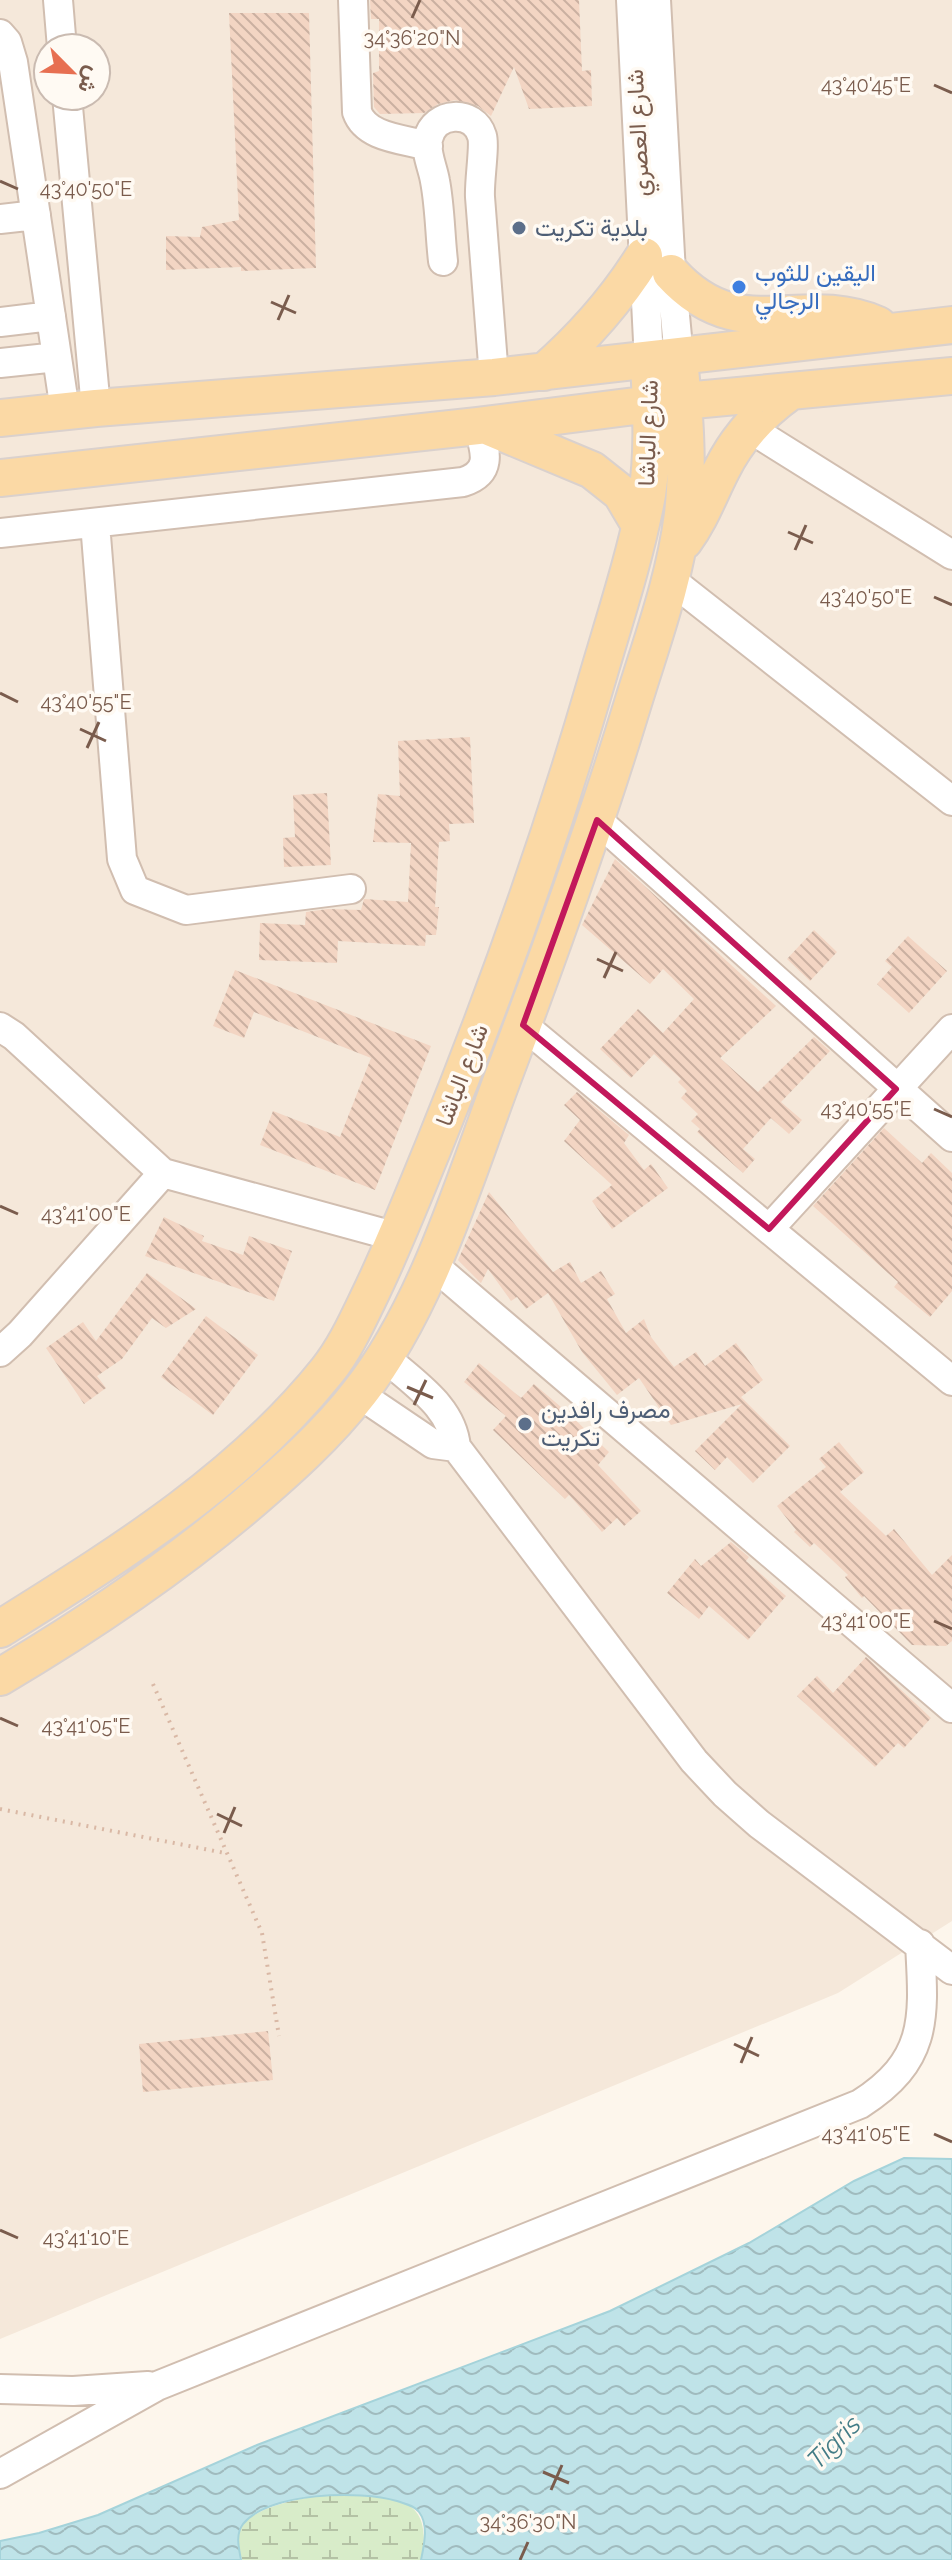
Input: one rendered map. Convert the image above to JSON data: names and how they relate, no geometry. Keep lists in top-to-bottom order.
{
  "streets": {
    "main road": ["شارع الباشا"],
    "street": ["شارع العصري"]
  },
  "crossings": [
    ["شارع العصري", "شارع الباشا"]
  ],
  "water": ["Tigris"],
  "places": ["بلدية تكريت", "اليقين للثوب الرجالي", "مصرف رافدين تكريت"],
  "north": "bottom right",
  "coordinates": [
    "34°36'20\"N",
    "43°40'45\"E",
    "43°40'50\"E",
    "43°40'55\"E",
    "43°41'00\"E",
    "43°41'05\"E",
    "43°41'10\"E",
    "34°36'30\"N"
  ]
}
